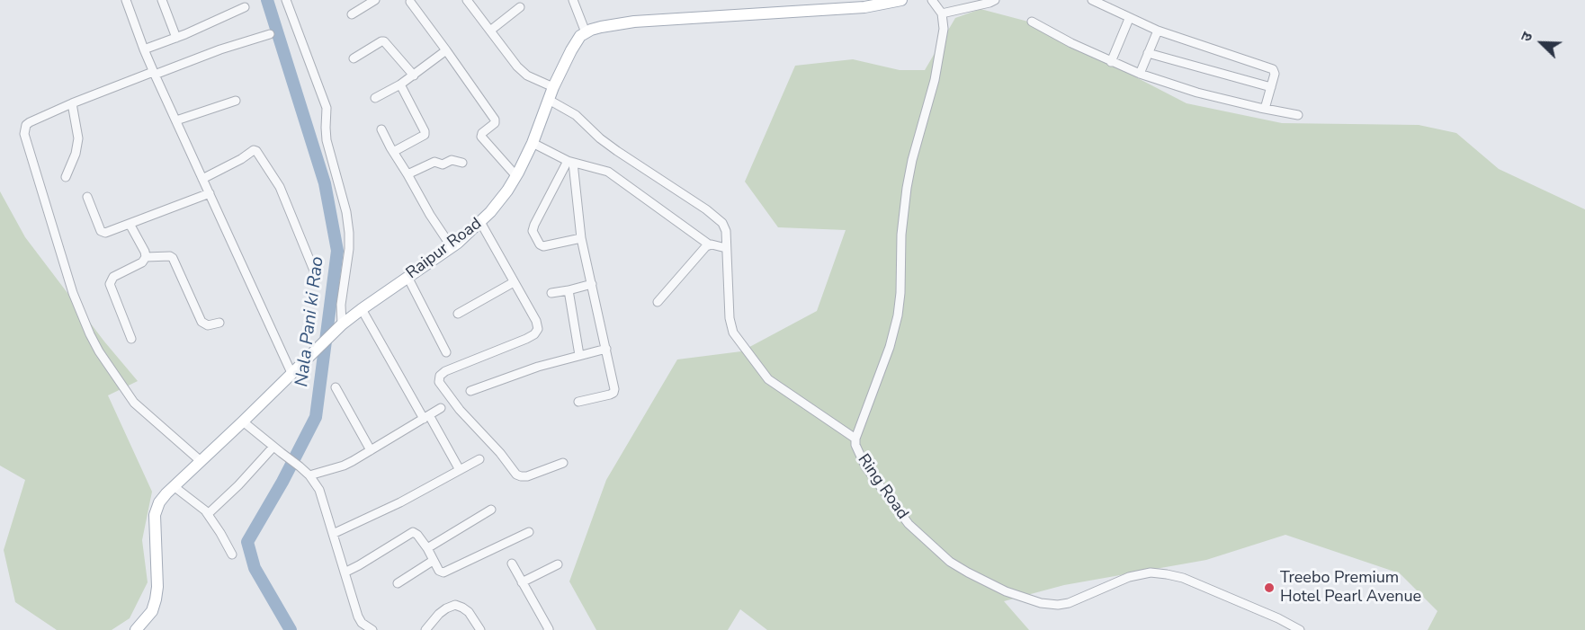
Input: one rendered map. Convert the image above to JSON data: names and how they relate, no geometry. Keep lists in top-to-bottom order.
{
  "streets": {
    "main road": ["Raipur Road"],
    "street": ["Ring Road"]
  },
  "water": ["Nala Pani ki Rao"],
  "places": ["Treebo Premium Hotel Pearl Avenue"],
  "north": "top left"
}
